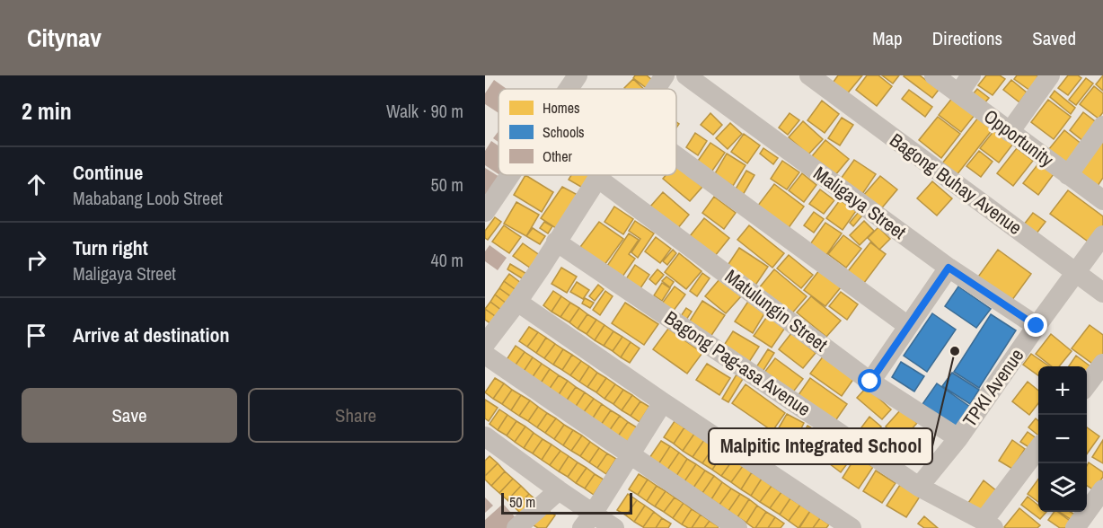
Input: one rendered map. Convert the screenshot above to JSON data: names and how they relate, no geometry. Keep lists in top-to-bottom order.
{
  "streets": {
    "street": [
      "Opportunity",
      "Bagong Buhay Avenue",
      "Maligaya Street",
      "Matulungin Street",
      "Bagong Pag-asa Avenue",
      "TPKI Avenue"
    ]
  },
  "crossings": [
    ["Bagong Buhay Avenue", "TPKI Avenue"],
    ["Maligaya Street", "TPKI Avenue"],
    ["Matulungin Street", "TPKI Avenue"],
    ["Bagong Pag-asa Avenue", "TPKI Avenue"]
  ],
  "places": ["Malpitic Integrated School"],
  "legend": ["Homes", "Schools", "Other"],
  "scale_bar": "50 m",
  "page": {
    "header": "Citynav",
    "nav": ["Map", "Directions", "Saved"],
    "heading": ["2 min", "Walk · 90 m"],
    "list": [
      ["Continue", "Mababang Loob Street", "50 m"],
      ["Turn right", "Maligaya Street", "40 m"],
      "Arrive at destination"
    ],
    "map_buttons": ["+", "−"],
    "buttons": ["Save", "Share"],
    "scale": "50 m"
  }
}
